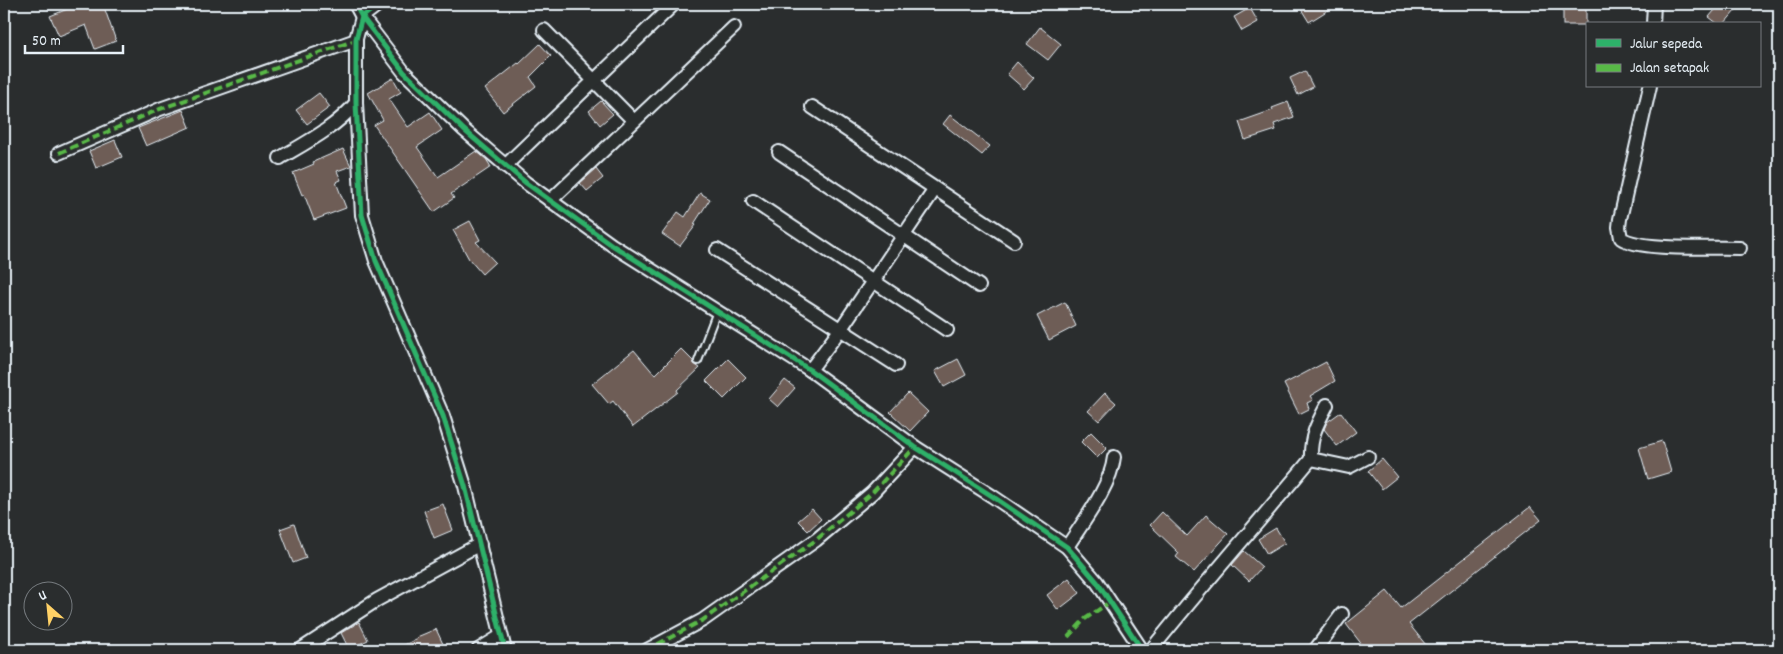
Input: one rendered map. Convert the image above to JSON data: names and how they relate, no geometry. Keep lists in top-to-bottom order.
{
  "legend": ["Jalur sepeda", "Jalan setapak"],
  "scale_bar": "50 m",
  "north": "top left"
}
